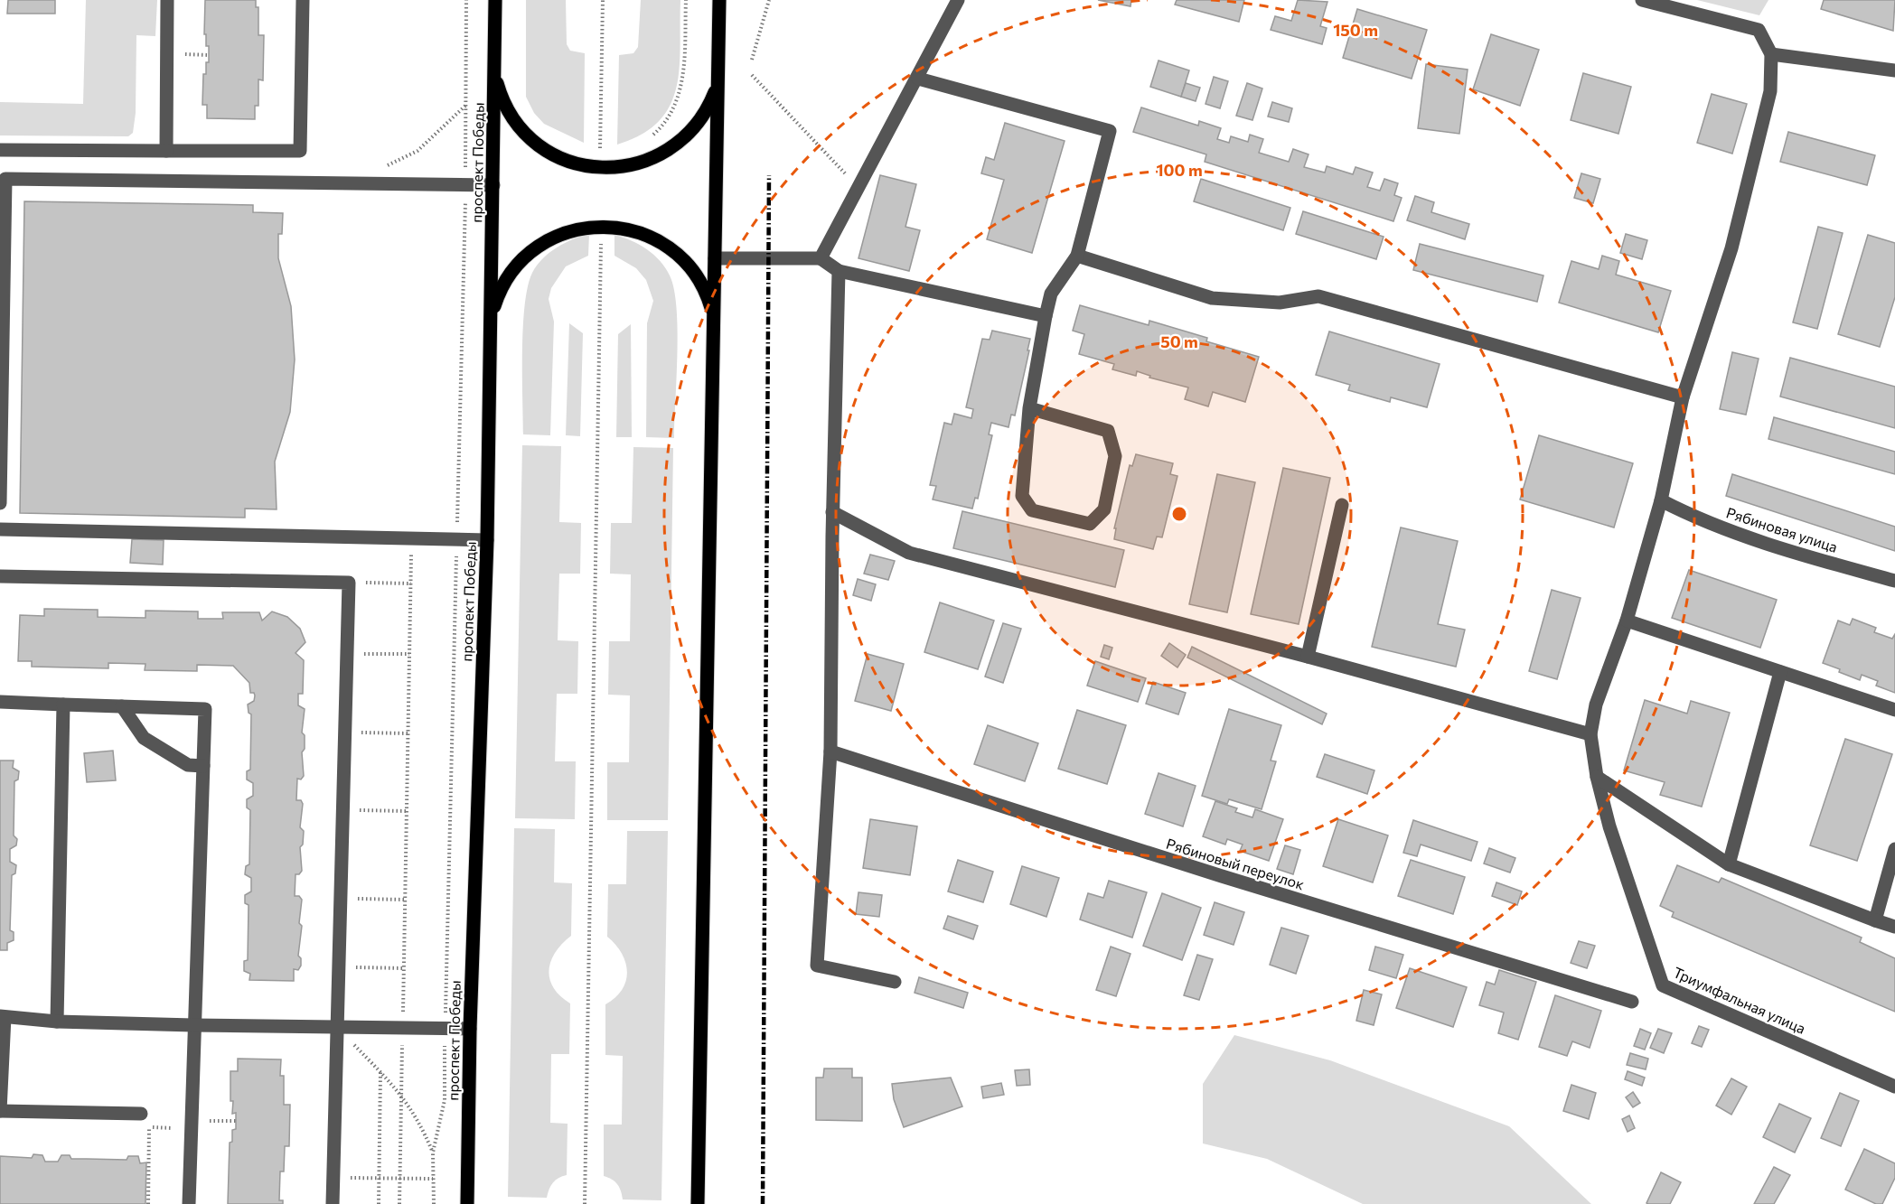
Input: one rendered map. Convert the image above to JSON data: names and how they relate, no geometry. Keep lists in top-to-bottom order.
{
  "streets": {
    "main road": ["проспект Победы"],
    "street": ["Рябиновая улица", "Рябиновый переулок", "Триумфальная улица"]
  },
  "crossings": [
    ["Рябиновая улица", "Триумфальная улица"]
  ],
  "rings": ["150 m", "100 m", "50 m"]
}
